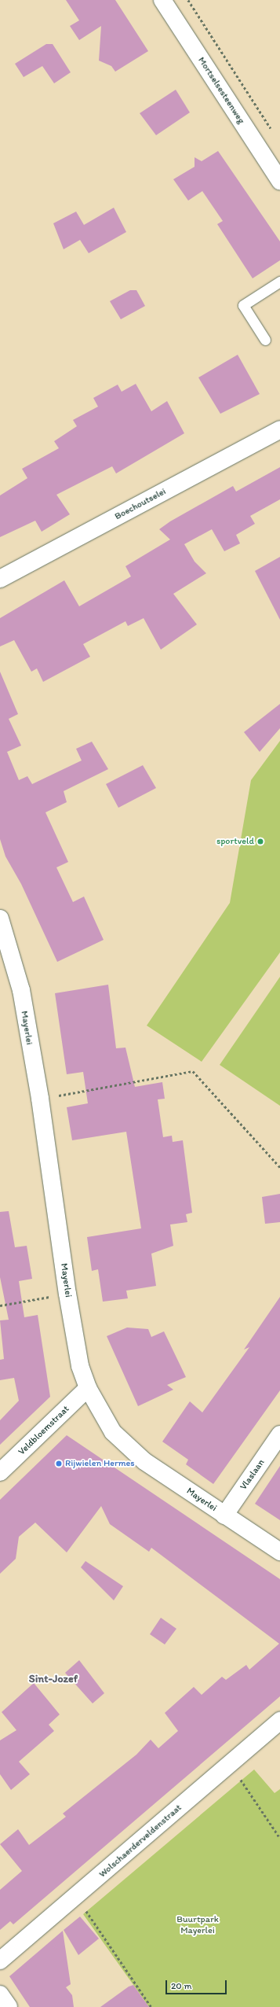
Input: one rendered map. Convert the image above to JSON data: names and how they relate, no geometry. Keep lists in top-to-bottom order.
{
  "streets": {
    "street": [
      "Mortselsesteenweg",
      "Boechoutselei",
      "Mayerlei",
      "Veldbloemstraat",
      "Vlaslaan",
      "Wolschaerderveldenstraat"
    ]
  },
  "crossings": [
    ["Mayerlei", "Veldbloemstraat"],
    ["Mayerlei", "Vlaslaan"]
  ],
  "districts": ["Sint-Jozef"],
  "parks": ["Buurtpark Mayerlei"],
  "places": ["sportveld", "Rijwielen Hermes"],
  "scale_bar": "20 m"
}
